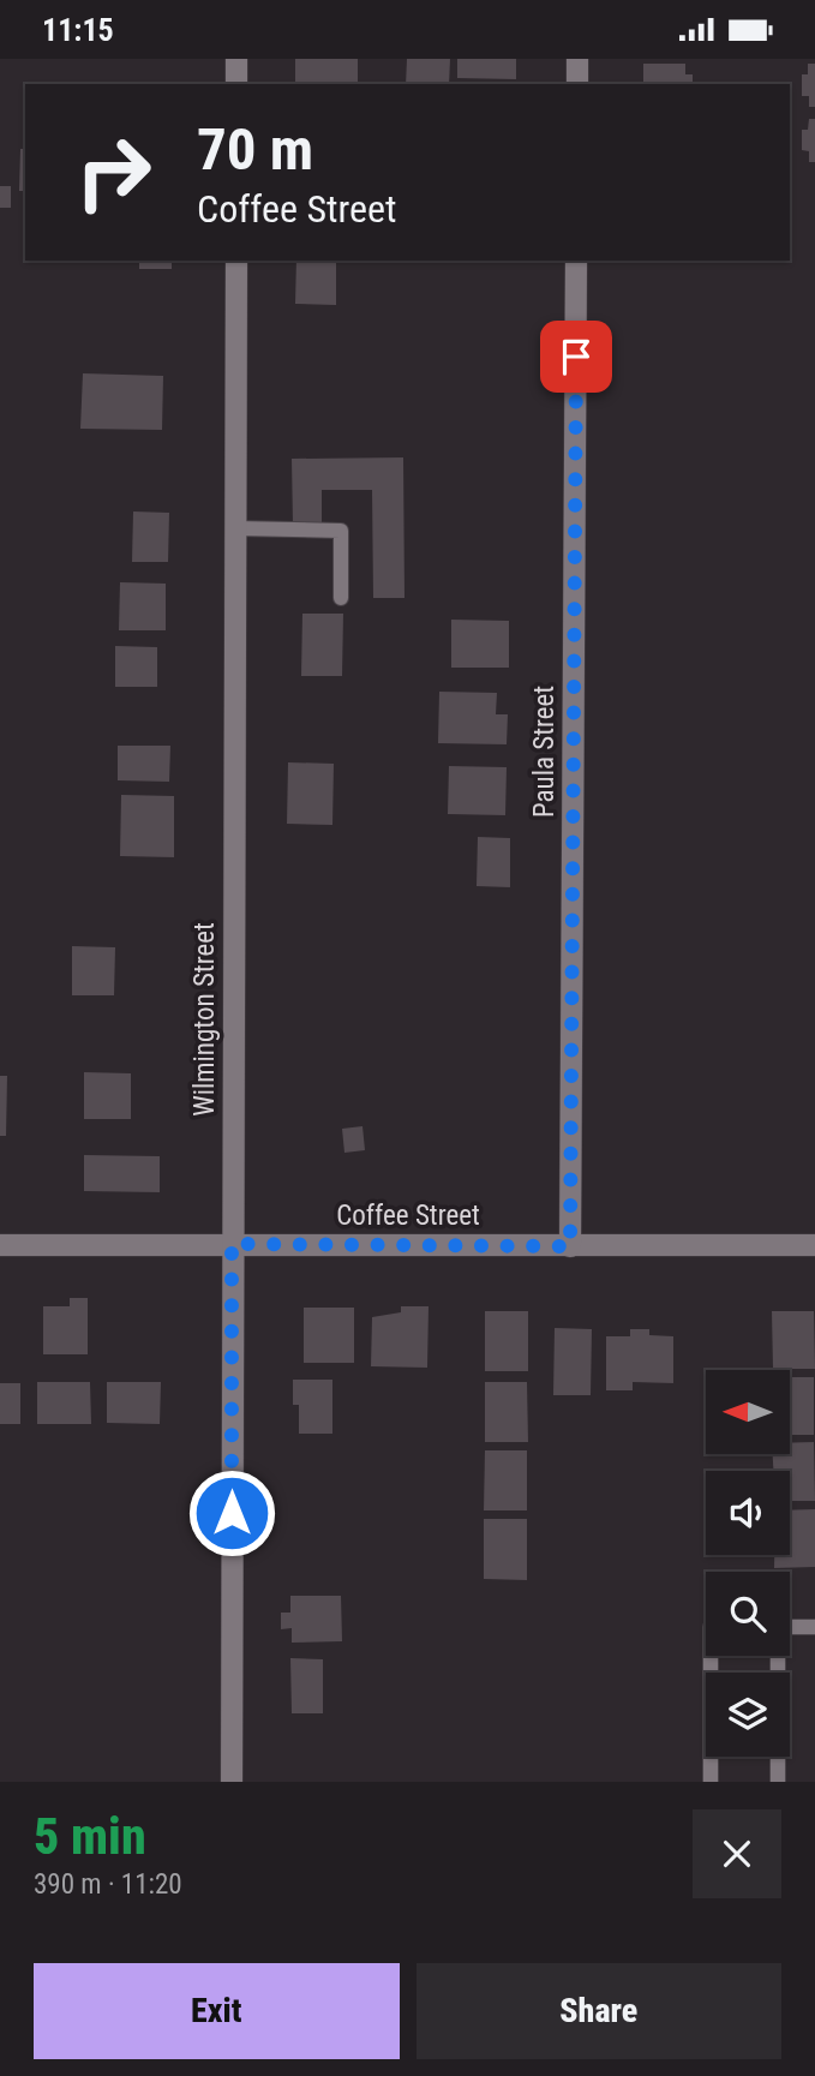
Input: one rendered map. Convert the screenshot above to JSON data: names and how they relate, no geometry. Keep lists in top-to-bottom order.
{
  "streets": {
    "street": ["Paula Street", "Wilmington Street", "Coffee Street"]
  },
  "crossings": [
    ["Paula Street", "Coffee Street"],
    ["Wilmington Street", "Coffee Street"]
  ],
  "north": "left",
  "page": {
    "status": "11:15",
    "turn": ["70 m", "Coffee Street"],
    "heading": ["5 min", "390 m · 11:20"],
    "buttons": ["Exit", "Share"]
  }
}
